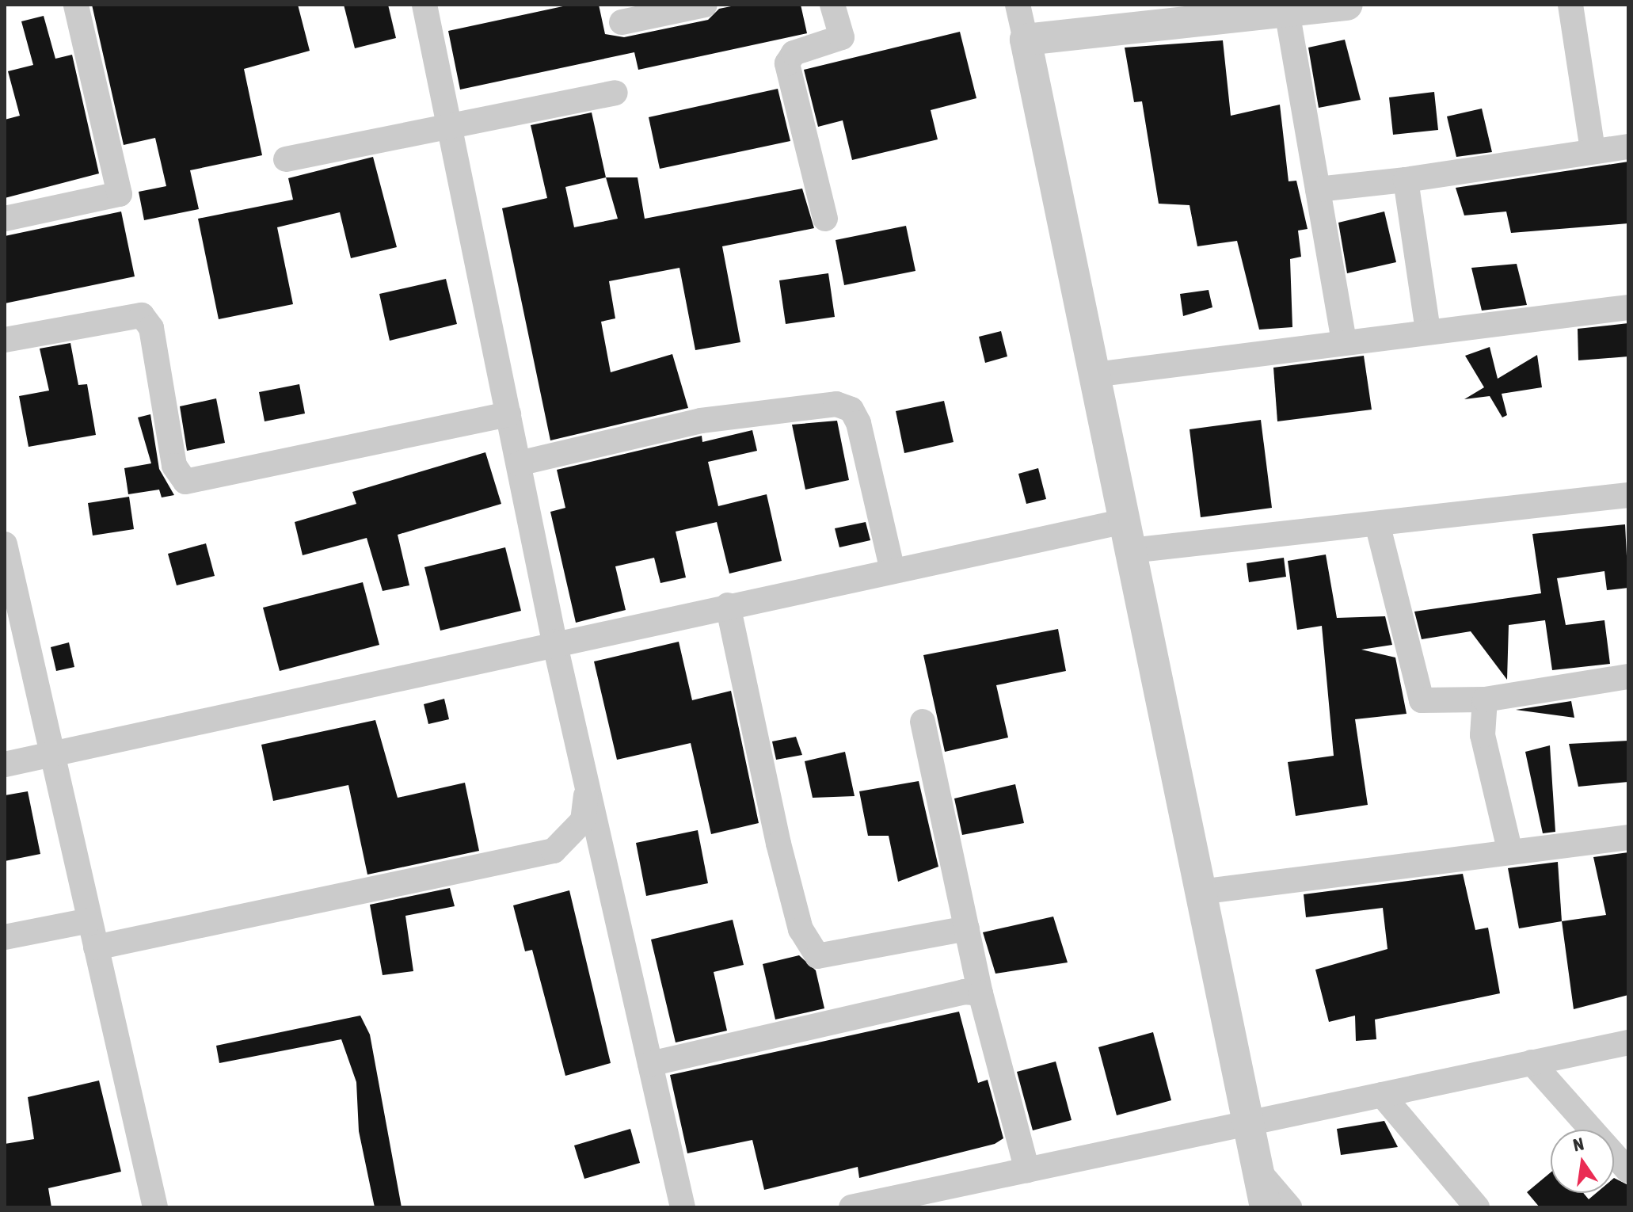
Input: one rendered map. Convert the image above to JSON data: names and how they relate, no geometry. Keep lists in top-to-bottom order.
{
  "north": "top"
}
